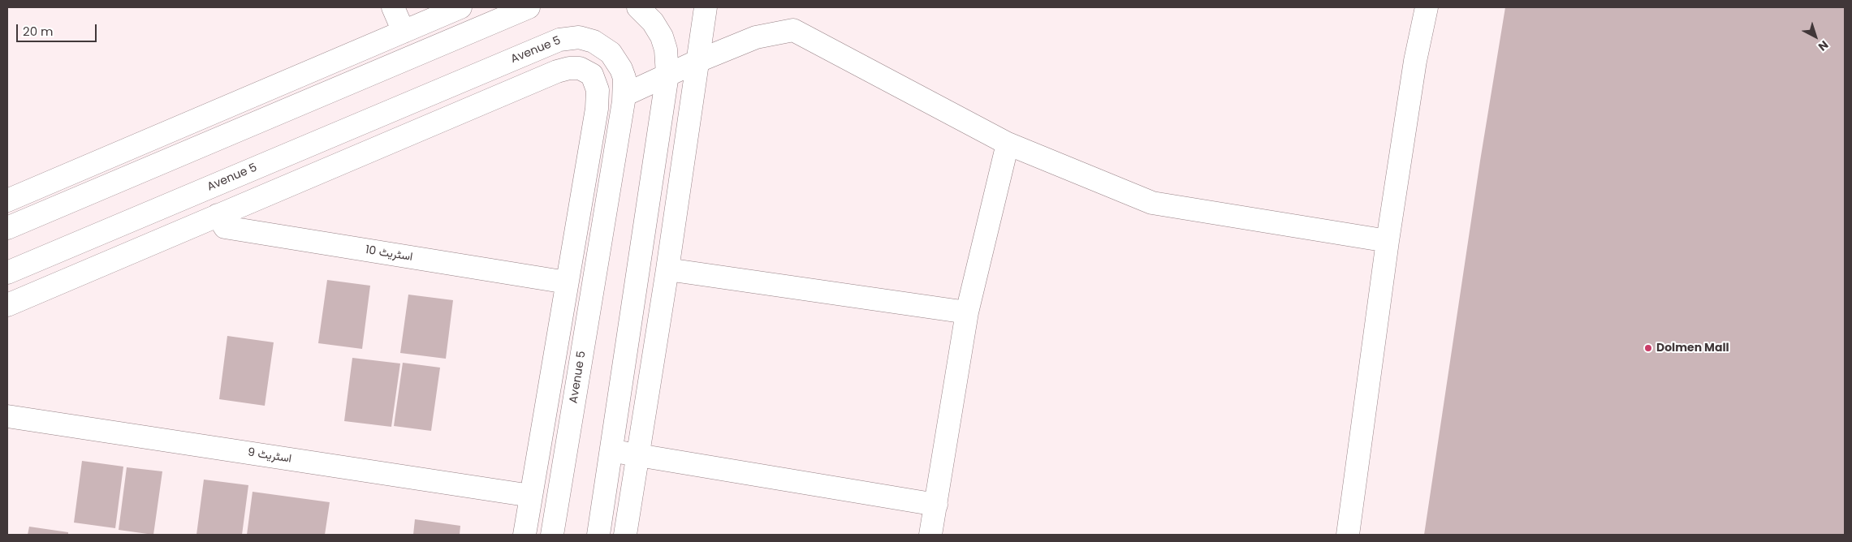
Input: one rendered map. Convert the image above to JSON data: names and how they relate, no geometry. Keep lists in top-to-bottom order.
{
  "streets": {
    "street": ["Avenue 5", "اسٹریٹ 10", "اسٹریٹ 9"]
  },
  "places": ["Dolmen Mall"],
  "scale_bar": "20 m",
  "north": "bottom right"
}
